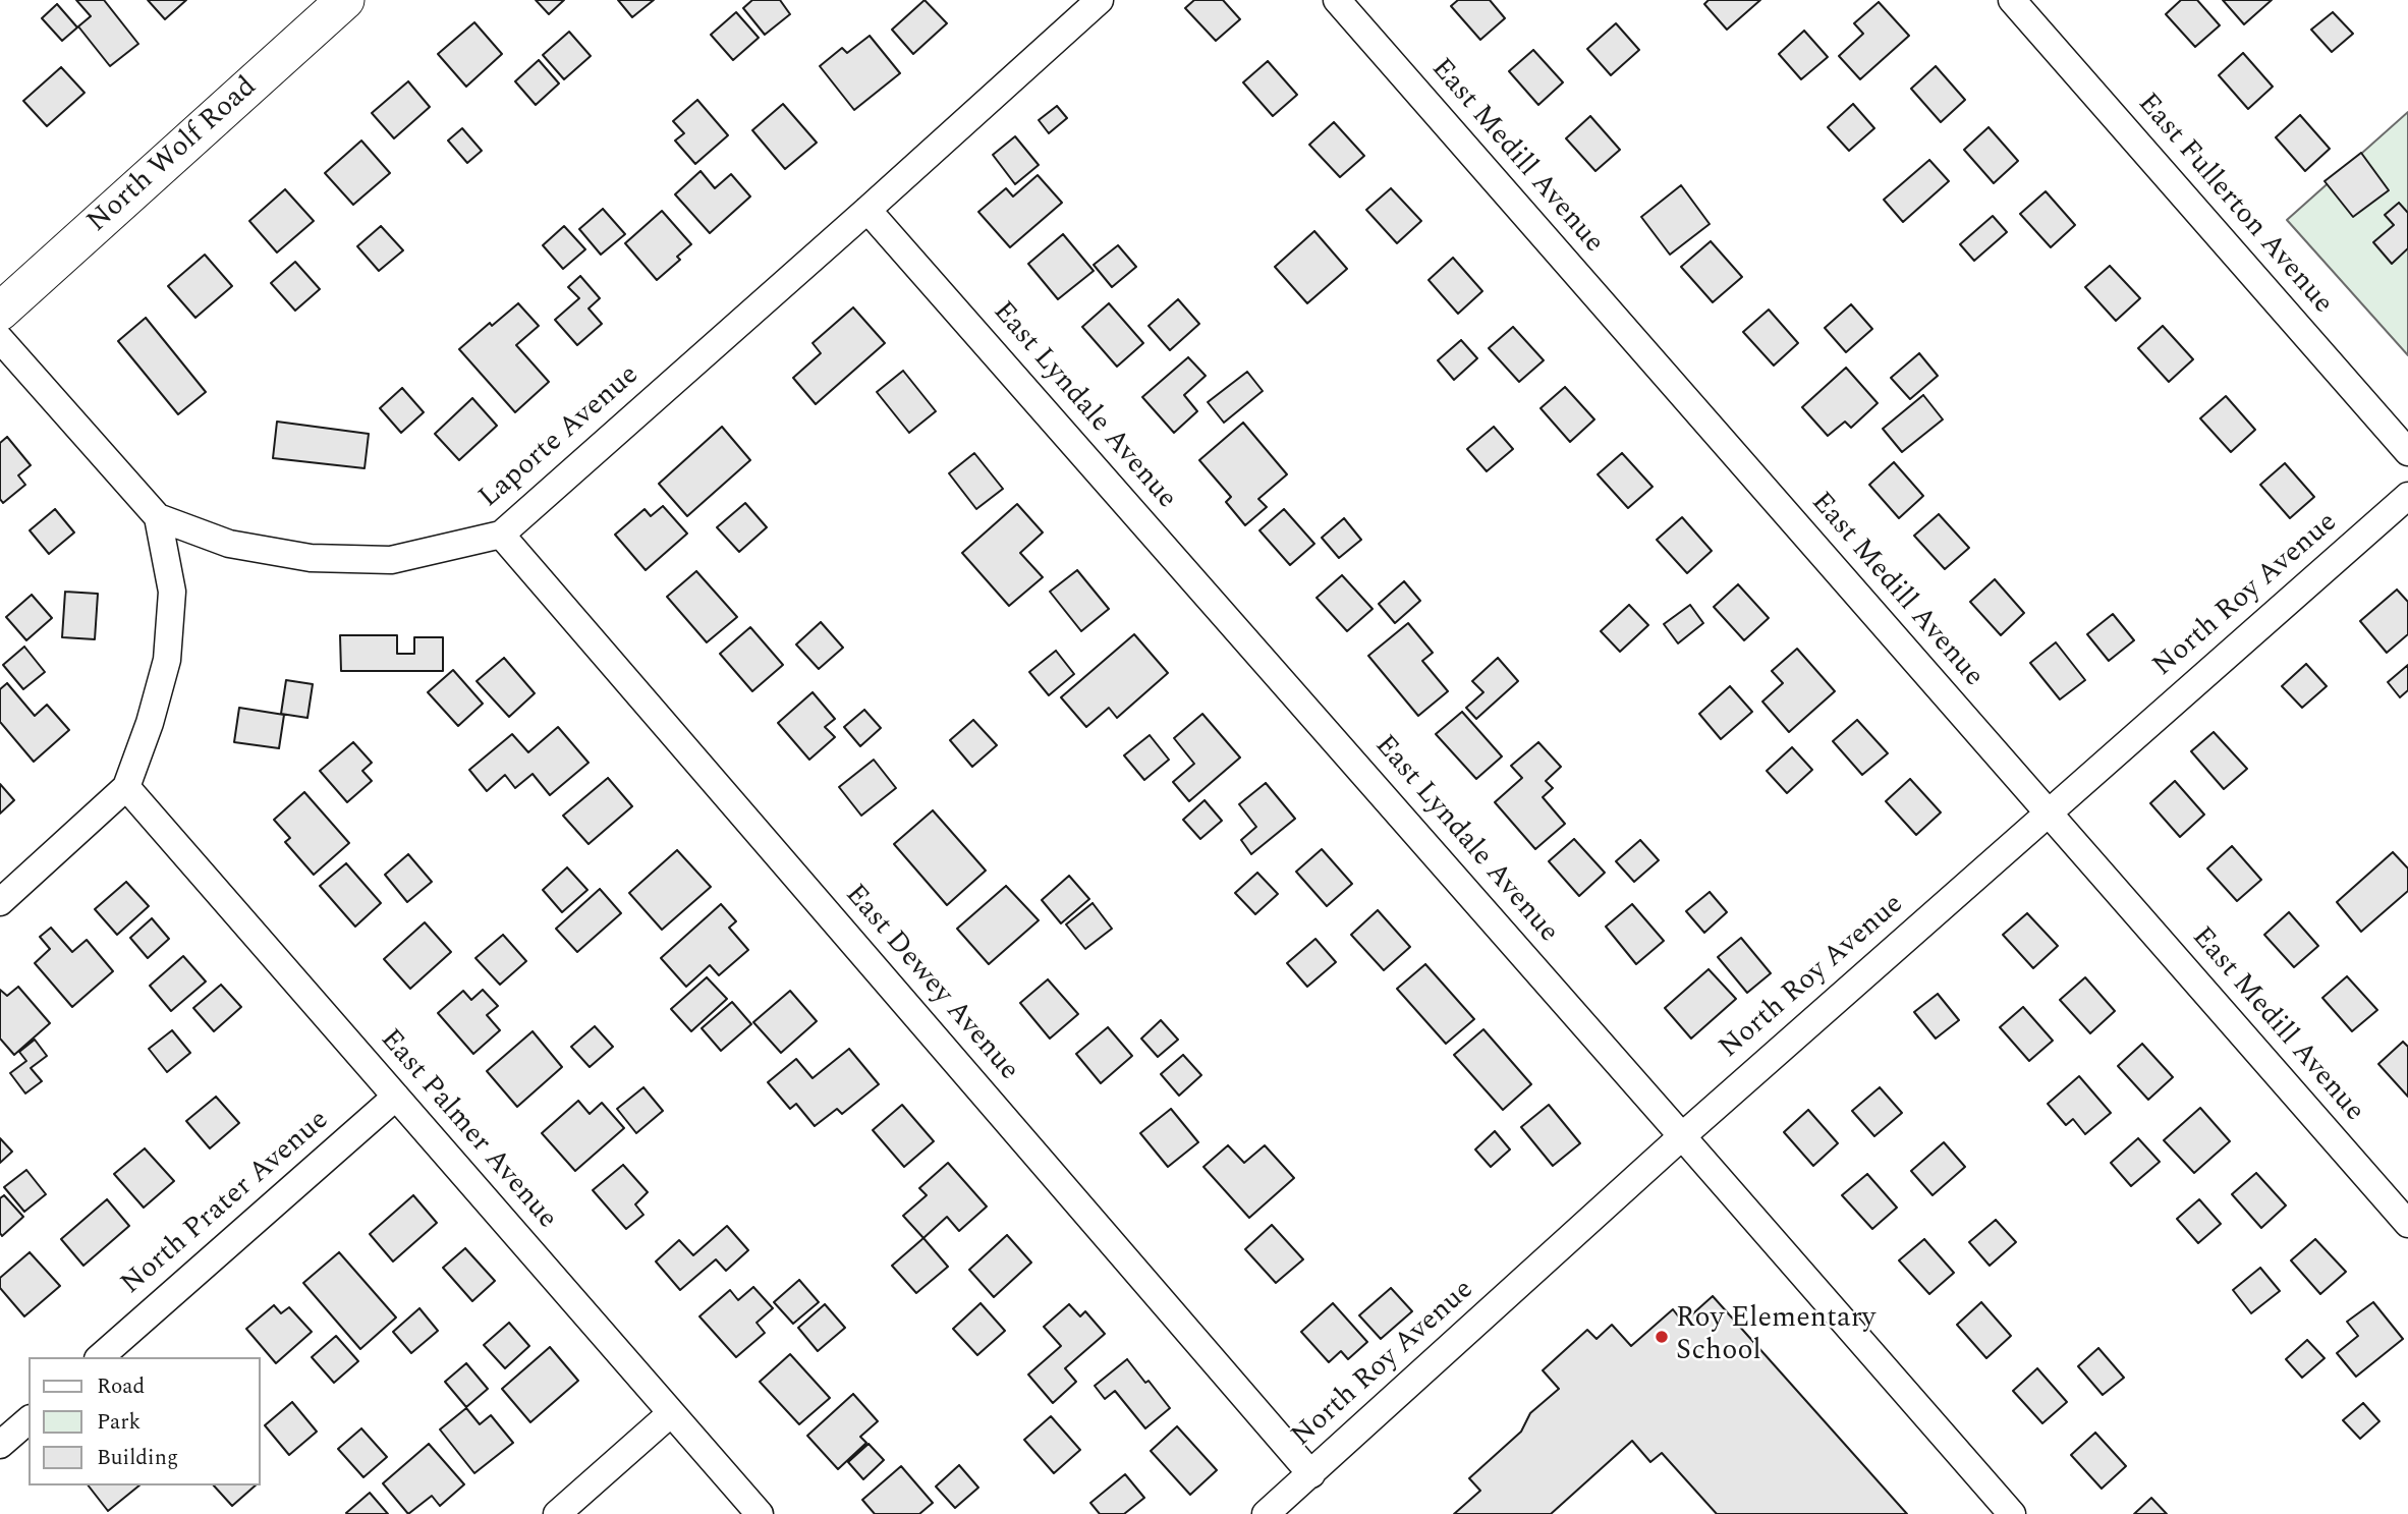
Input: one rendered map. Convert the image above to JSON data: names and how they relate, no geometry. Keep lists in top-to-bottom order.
{
  "streets": {
    "main road": ["North Wolf Road"],
    "street": [
      "East Medill Avenue",
      "East Fullerton Avenue",
      "East Lyndale Avenue",
      "Laporte Avenue",
      "North Roy Avenue",
      "East Dewey Avenue",
      "East Palmer Avenue",
      "North Prater Avenue"
    ]
  },
  "crossings": [
    ["East Medill Avenue", "North Roy Avenue"],
    ["East Lyndale Avenue", "Laporte Avenue"],
    ["East Lyndale Avenue", "North Roy Avenue"],
    ["Laporte Avenue", "East Dewey Avenue"],
    ["North Roy Avenue", "East Dewey Avenue"],
    ["East Palmer Avenue", "North Prater Avenue"]
  ],
  "places": ["Roy Elementary School"],
  "legend": ["Road", "Park", "Building"]
}
